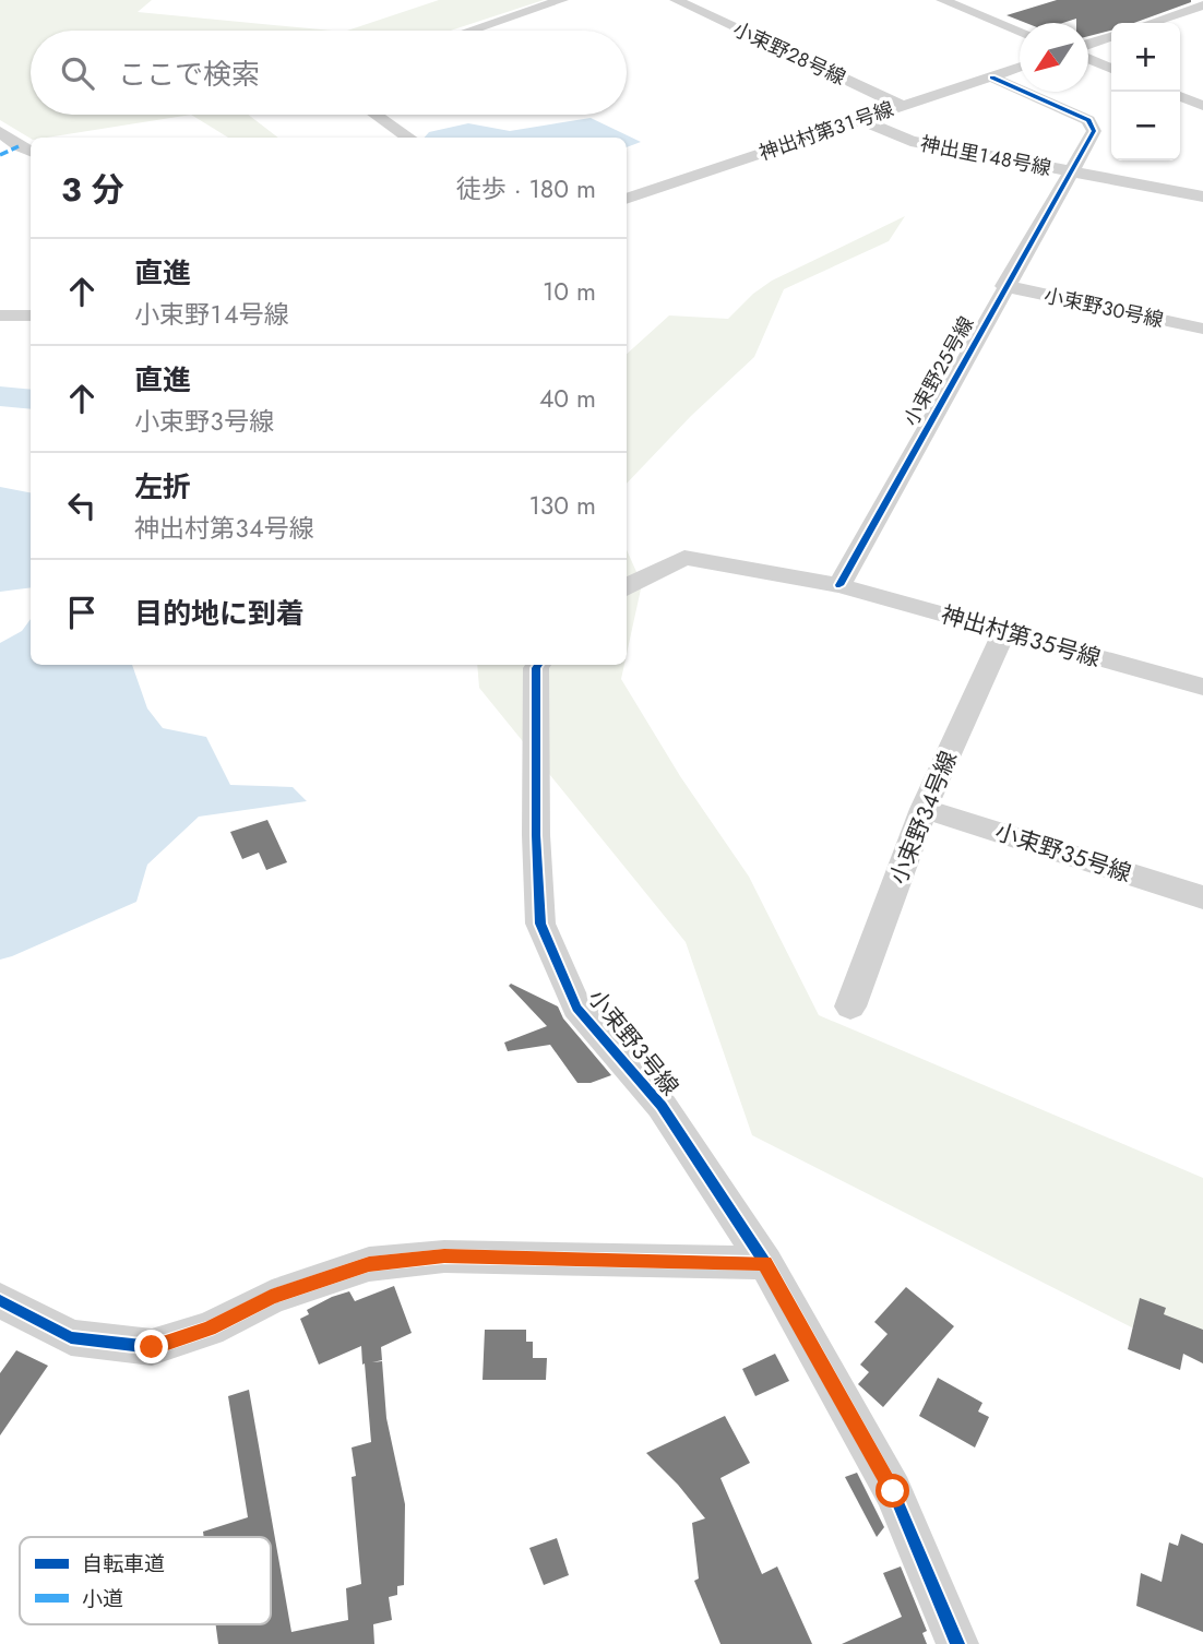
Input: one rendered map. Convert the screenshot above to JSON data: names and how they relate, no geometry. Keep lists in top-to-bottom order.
{
  "streets": {
    "street": [
      "小束野２８号線",
      "神出村第３１号線",
      "神出里１４８号線",
      "小束野３０号線",
      "小束野２５号線",
      "神出村第３５号線",
      "小束野３４号線",
      "小束野３５号線",
      "小束野３号線"
    ]
  },
  "crossings": [
    ["小束野２８号線", "神出村第３１号線"],
    ["神出村第３１号線", "神出里１４８号線"],
    ["神出村第３１号線", "小束野２５号線"],
    ["神出里１４８号線", "小束野２５号線"],
    ["小束野３０号線", "小束野２５号線"],
    ["小束野２５号線", "神出村第３５号線"],
    ["神出村第３５号線", "小束野３４号線"],
    ["小束野３４号線", "小束野３５号線"]
  ],
  "legend": ["自転車道", "小道"],
  "north": "bottom left",
  "page": {
    "map_buttons": ["+", "−"],
    "search": "ここで検索",
    "heading": ["3 分", "徒歩 · 180 m"],
    "list": [
      ["直進", "小束野１４号線", "10 m"],
      ["直進", "小束野３号線", "40 m"],
      ["左折", "神出村第３４号線", "130 m"],
      "目的地に到着"
    ]
  }
}
